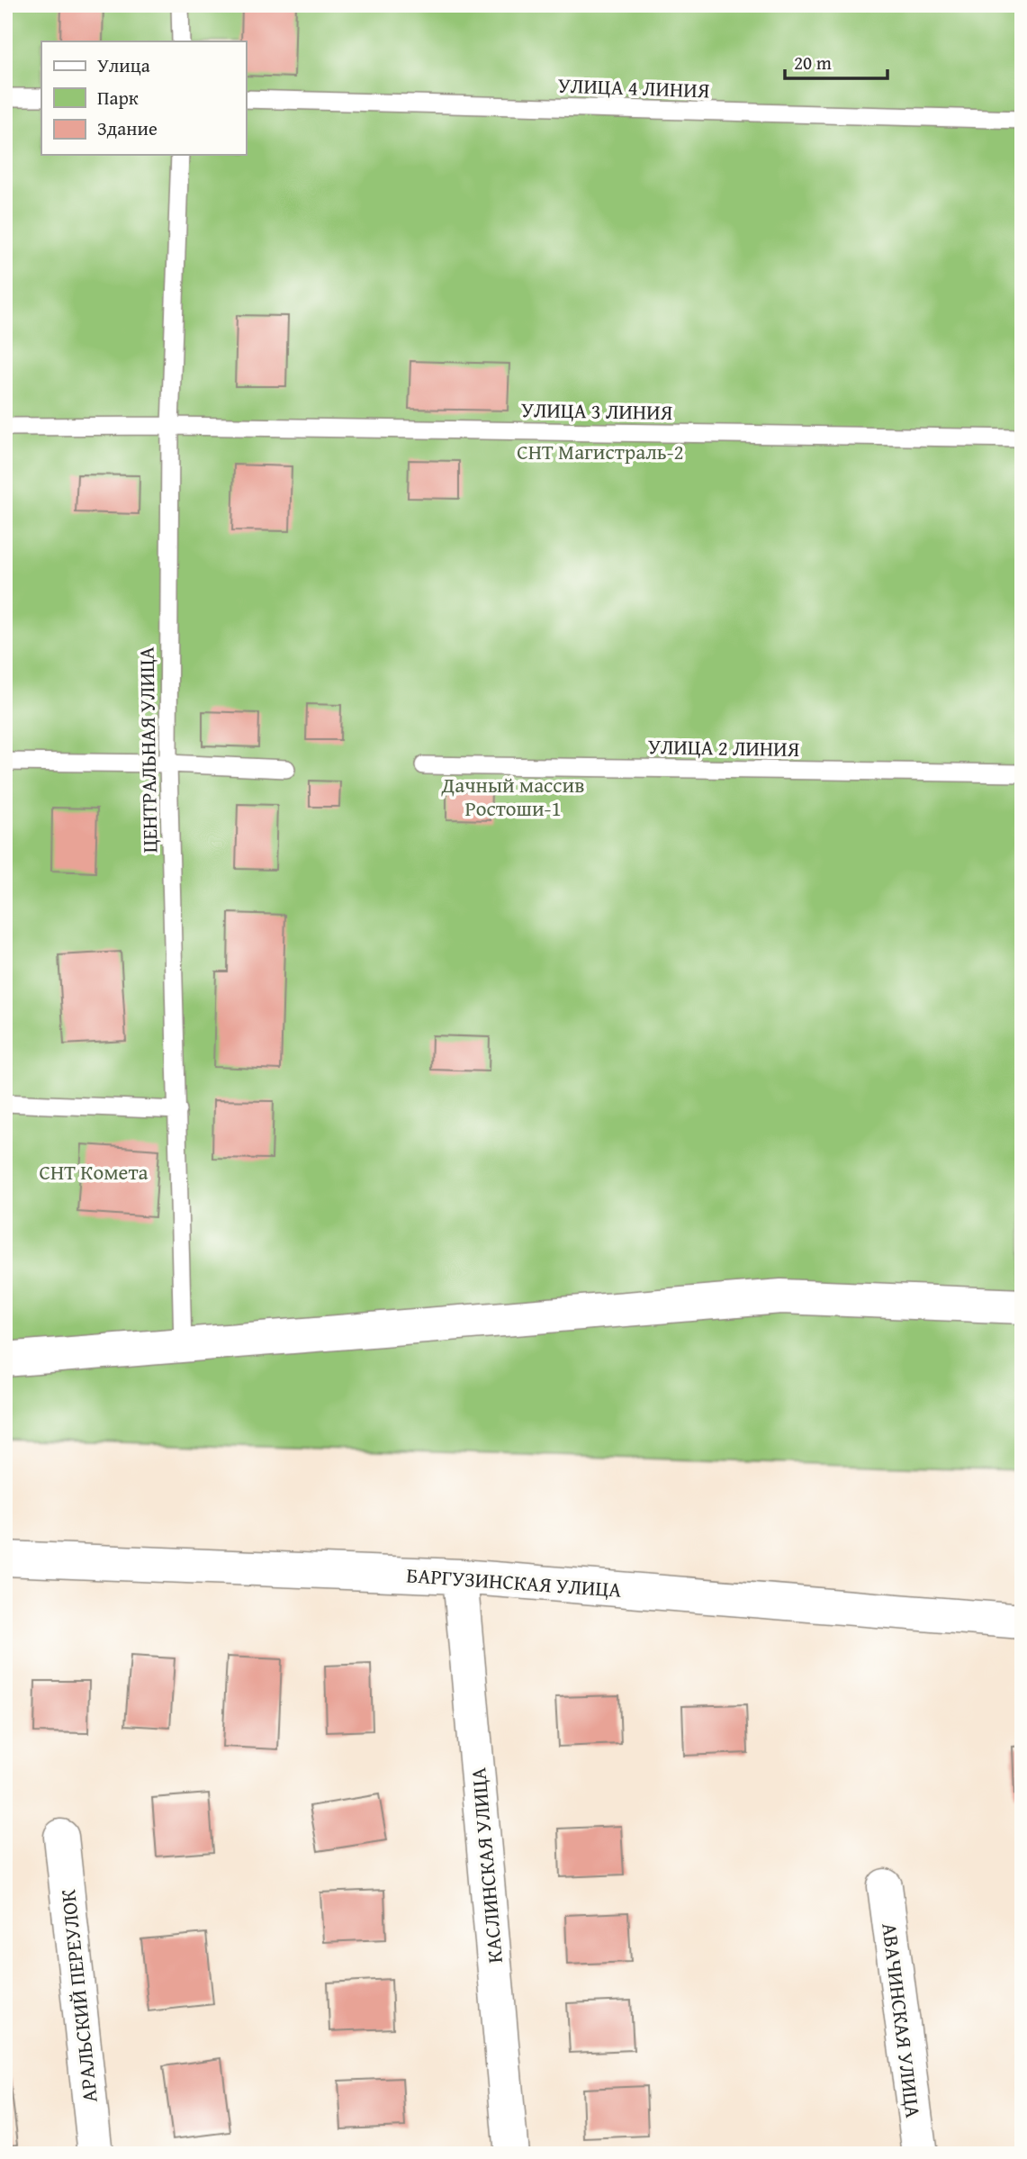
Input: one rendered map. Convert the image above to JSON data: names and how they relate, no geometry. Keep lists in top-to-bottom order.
{
  "streets": {
    "street": [
      "БАРГУЗИНСКАЯ УЛИЦА",
      "КАСЛИНСКАЯ УЛИЦА",
      "АРАЛЬСКИЙ ПЕРЕУЛОК",
      "АВАЧИНСКАЯ УЛИЦА"
    ],
    "lane": [
      "УЛИЦА 4 ЛИНИЯ",
      "УЛИЦА 3 ЛИНИЯ",
      "УЛИЦА 2 ЛИНИЯ",
      "ЦЕНТРАЛЬНАЯ УЛИЦА"
    ]
  },
  "crossings": [
    ["УЛИЦА 3 ЛИНИЯ", "ЦЕНТРАЛЬНАЯ УЛИЦА"],
    ["БАРГУЗИНСКАЯ УЛИЦА", "КАСЛИНСКАЯ УЛИЦА"]
  ],
  "parks": ["СНТ Магистраль-2", "Дачный массив Ростоши-1", "СНТ Комета"],
  "legend": ["Улица", "Парк", "Здание"],
  "scale_bar": "20 m"
}
